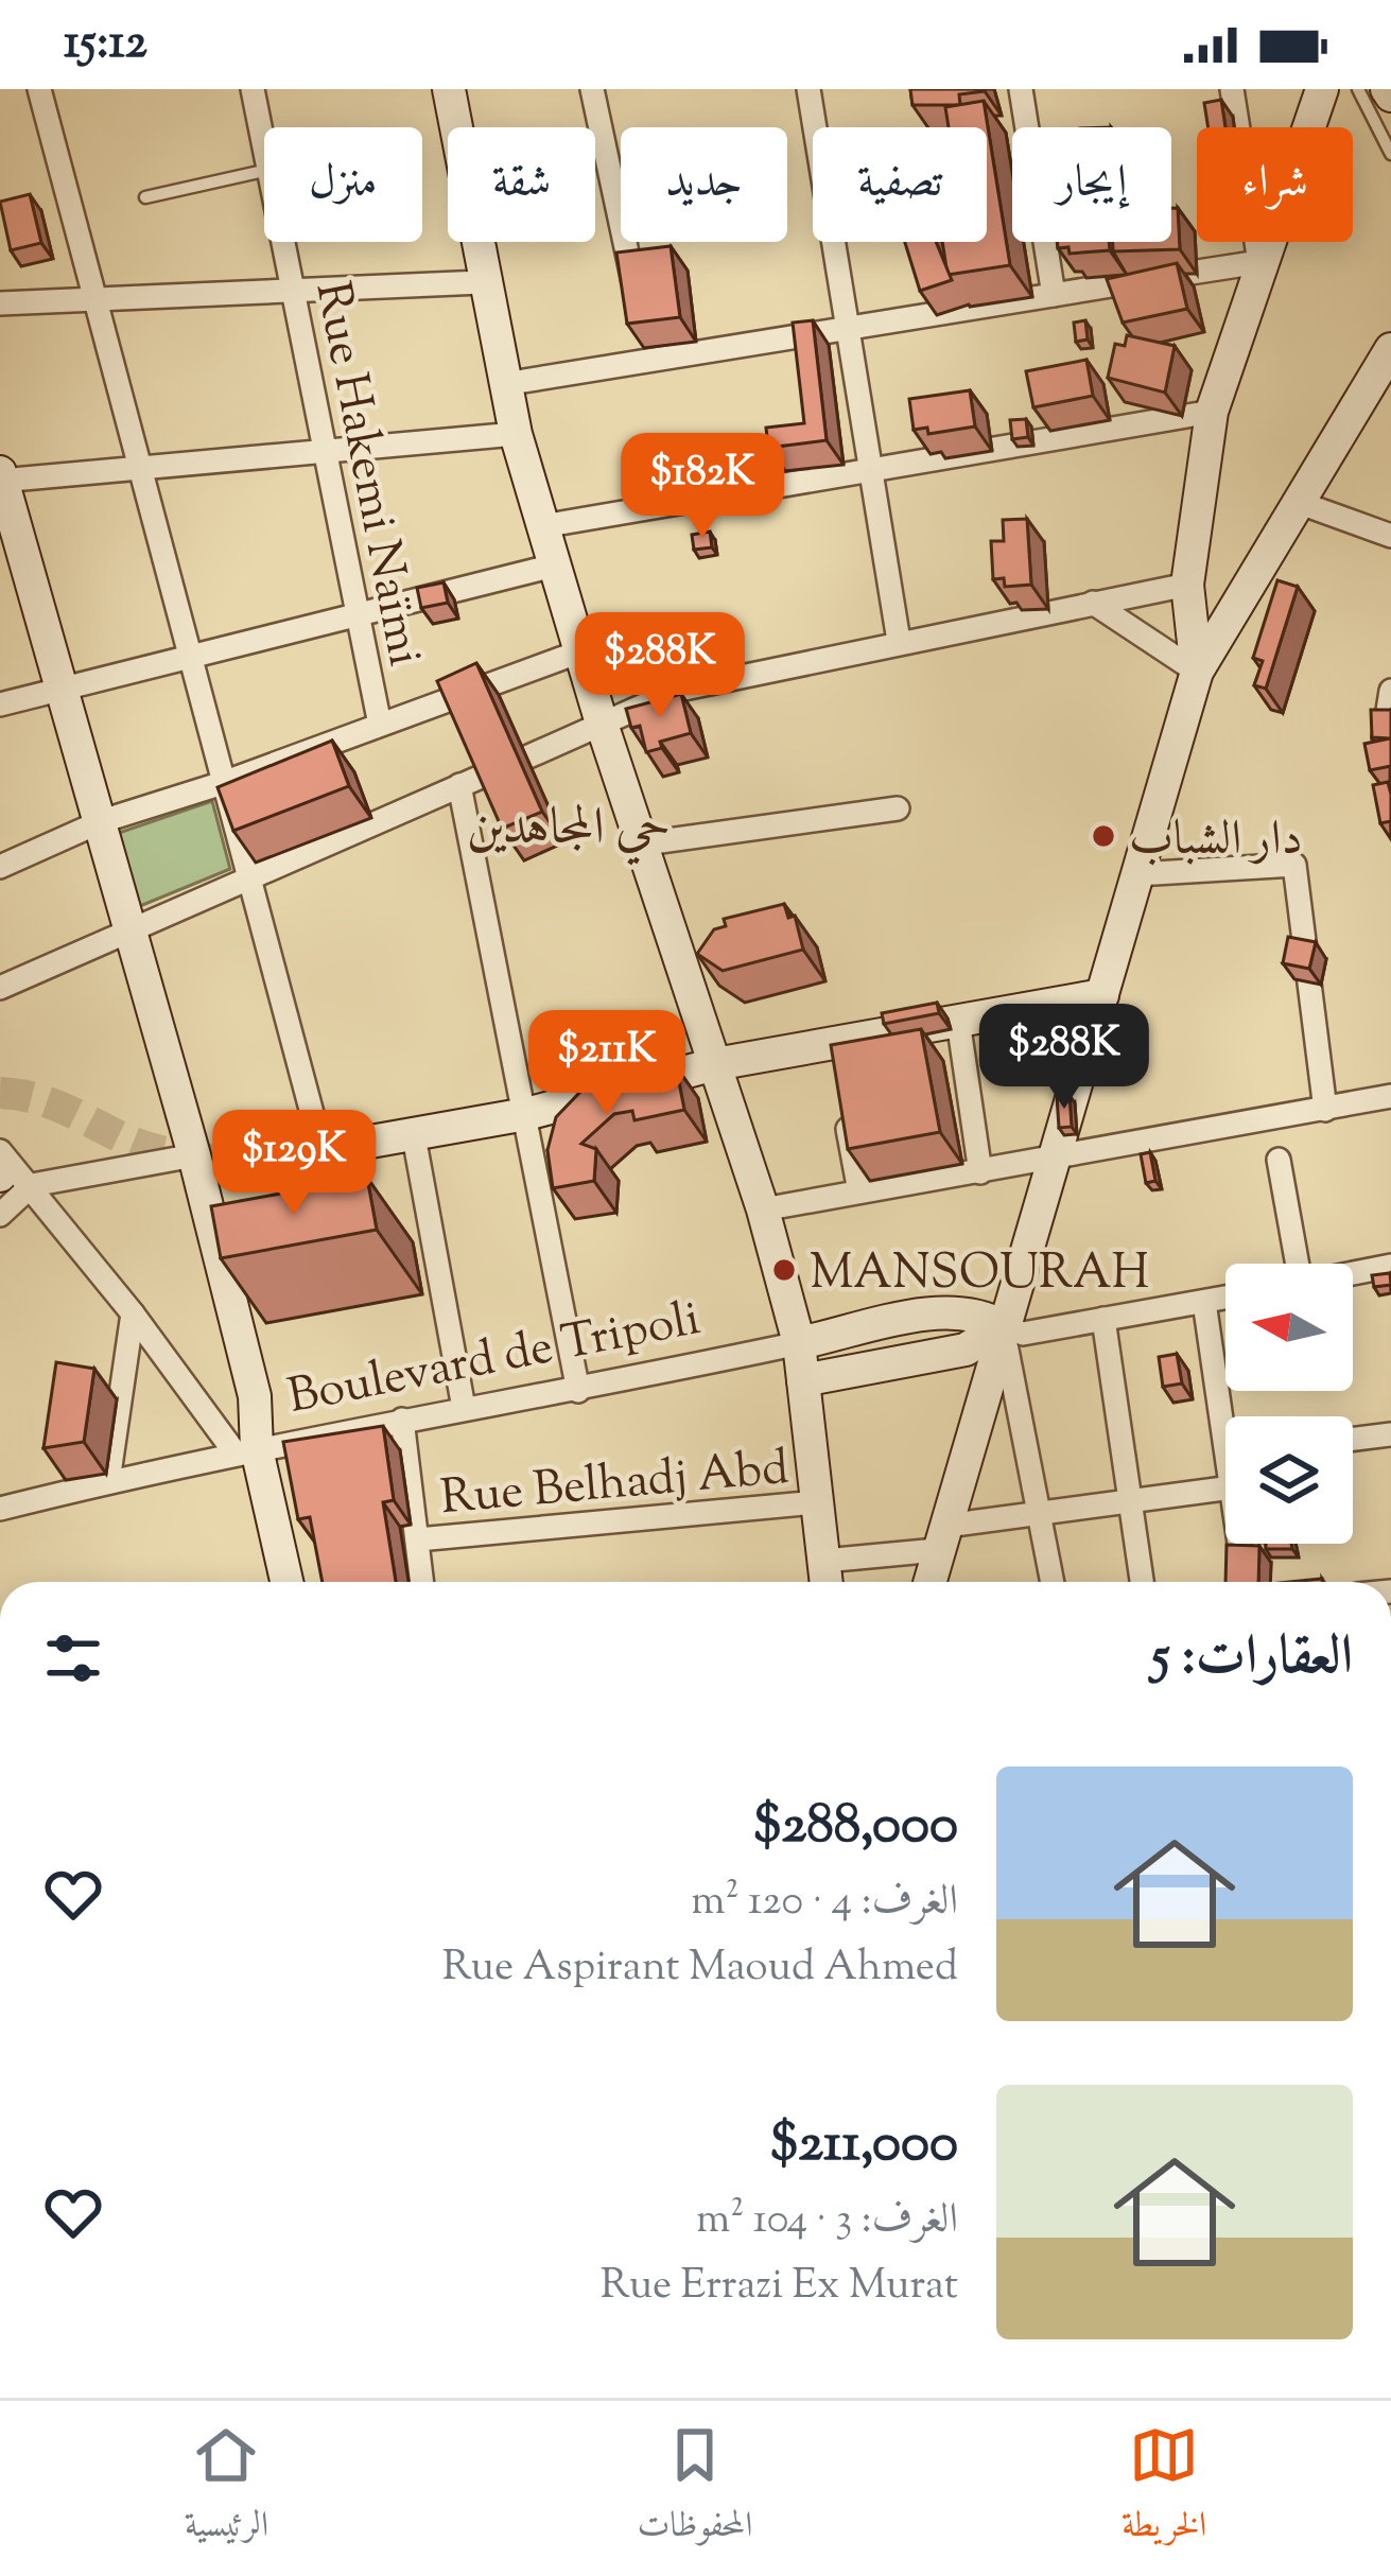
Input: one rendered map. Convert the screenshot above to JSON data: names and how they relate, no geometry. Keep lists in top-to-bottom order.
{
  "streets": {
    "street": ["Rue Hakemi Naïmi", "Boulevard de Tripoli", "Rue Belhadj Abd"]
  },
  "districts": ["حي المجاهدين"],
  "places": ["دار الشباب", "MANSOURAH"],
  "north": "left",
  "page": {
    "status": "15:12",
    "chip": [
      "شراء",
      "إيجار",
      "تصفية",
      "جديد",
      "شقة",
      "منزل"
    ],
    "price": [
      "$182K",
      "$288K",
      "$288K",
      "$211K",
      "$129K"
    ],
    "heading": "العقارات: 5",
    "list": [
      {
        "name": "$288,000",
        "note": "الغرف: 4 · 120 m² · Rue Aspirant Maoud Ahmed"
      },
      {
        "name": "$211,000",
        "note": "الغرف: 3 · 104 m² · Rue Errazi Ex Murat"
      }
    ],
    "tabs": ["الخريطة", "المحفوظات", "الرئيسية"]
  }
}
